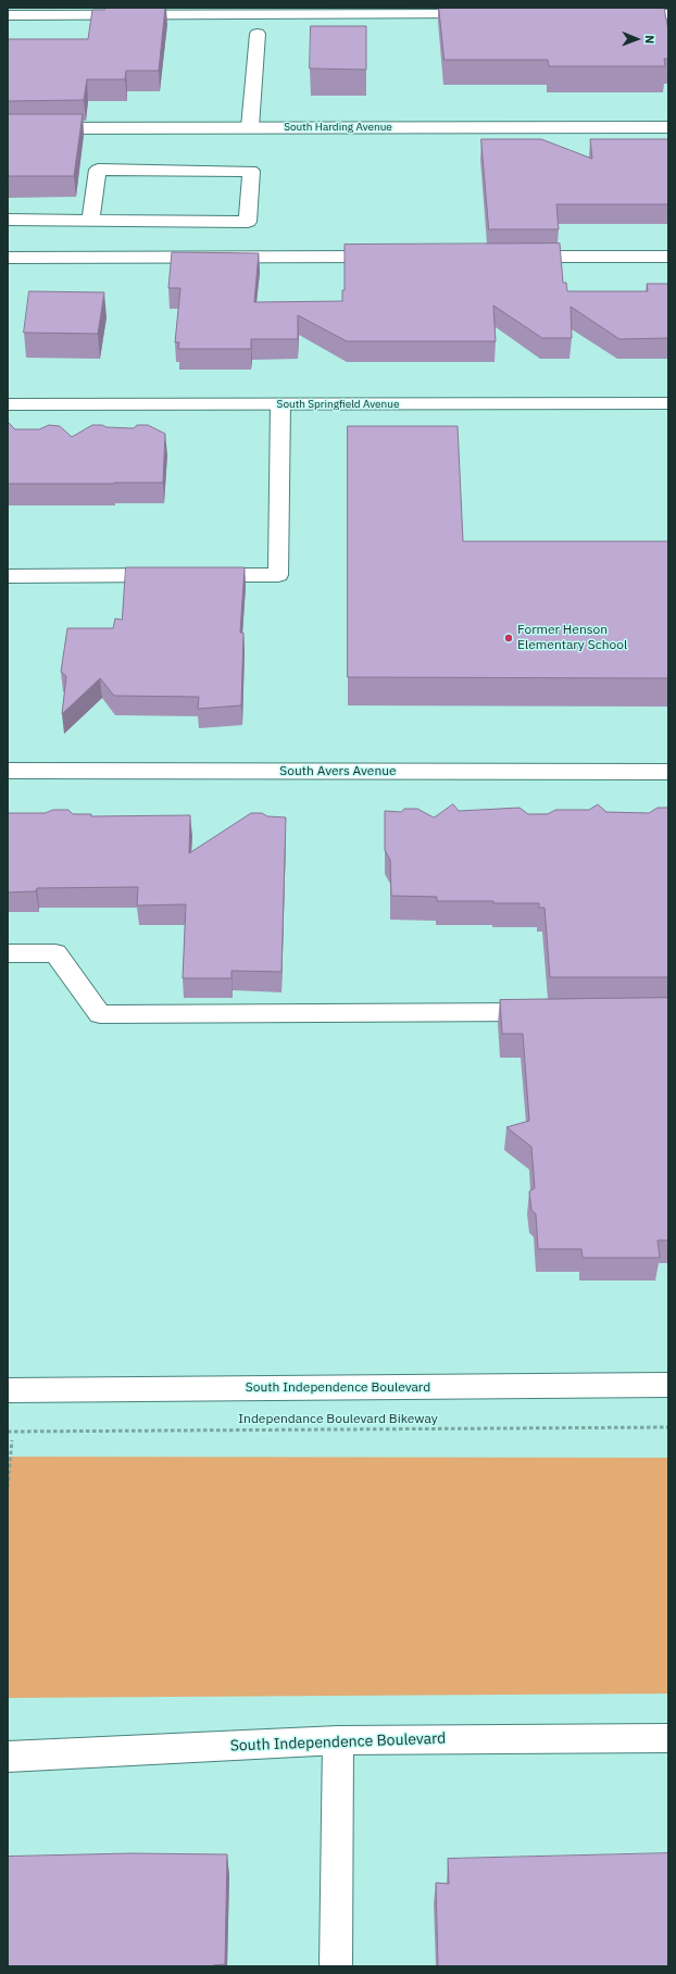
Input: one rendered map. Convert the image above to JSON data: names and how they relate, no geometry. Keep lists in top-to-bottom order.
{
  "streets": {
    "street": [
      "South Harding Avenue",
      "South Springfield Avenue",
      "South Avers Avenue",
      "South Independence Boulevard"
    ],
    "path": ["Independance Boulevard Bikeway"]
  },
  "places": ["Former Henson Elementary School"],
  "north": "right"
}
